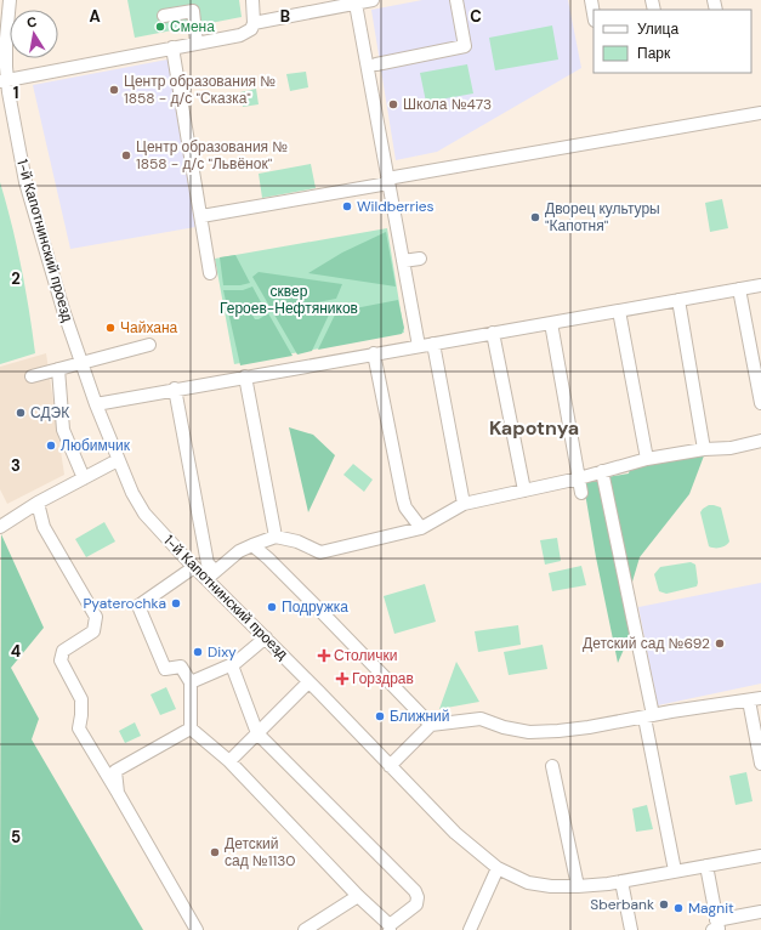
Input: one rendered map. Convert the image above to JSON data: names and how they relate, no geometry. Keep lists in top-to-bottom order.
{
  "streets": {
    "street": ["1-й Капотнинский проезд"]
  },
  "districts": ["Kapotnya"],
  "parks": ["сквер Героев-Нефтяников"],
  "places": {
    "other": [
      "Смена",
      "Центр образования № 1858 - д/с \"Сказка\"",
      "Школа №473",
      "Центр образования № 1858 - д/с \"Львёнок\"",
      "Wildberries",
      "Дворец культуры \"Капотня\"",
      "Чайхана",
      "СДЭК",
      "Любимчик",
      "Pyaterochka",
      "Подружка",
      "Детский сад №692",
      "Dixy",
      "Ближний",
      "Детский сад №1130",
      "Sberbank",
      "Magnit"
    ],
    "health": ["Столички", "Горздрав"]
  },
  "legend": ["Улица", "Парк"],
  "north": "top",
  "grid": {
    "columns": ["A", "B", "C"],
    "rows": [
      "1",
      "2",
      "3",
      "4",
      "5"
    ]
  }
}
